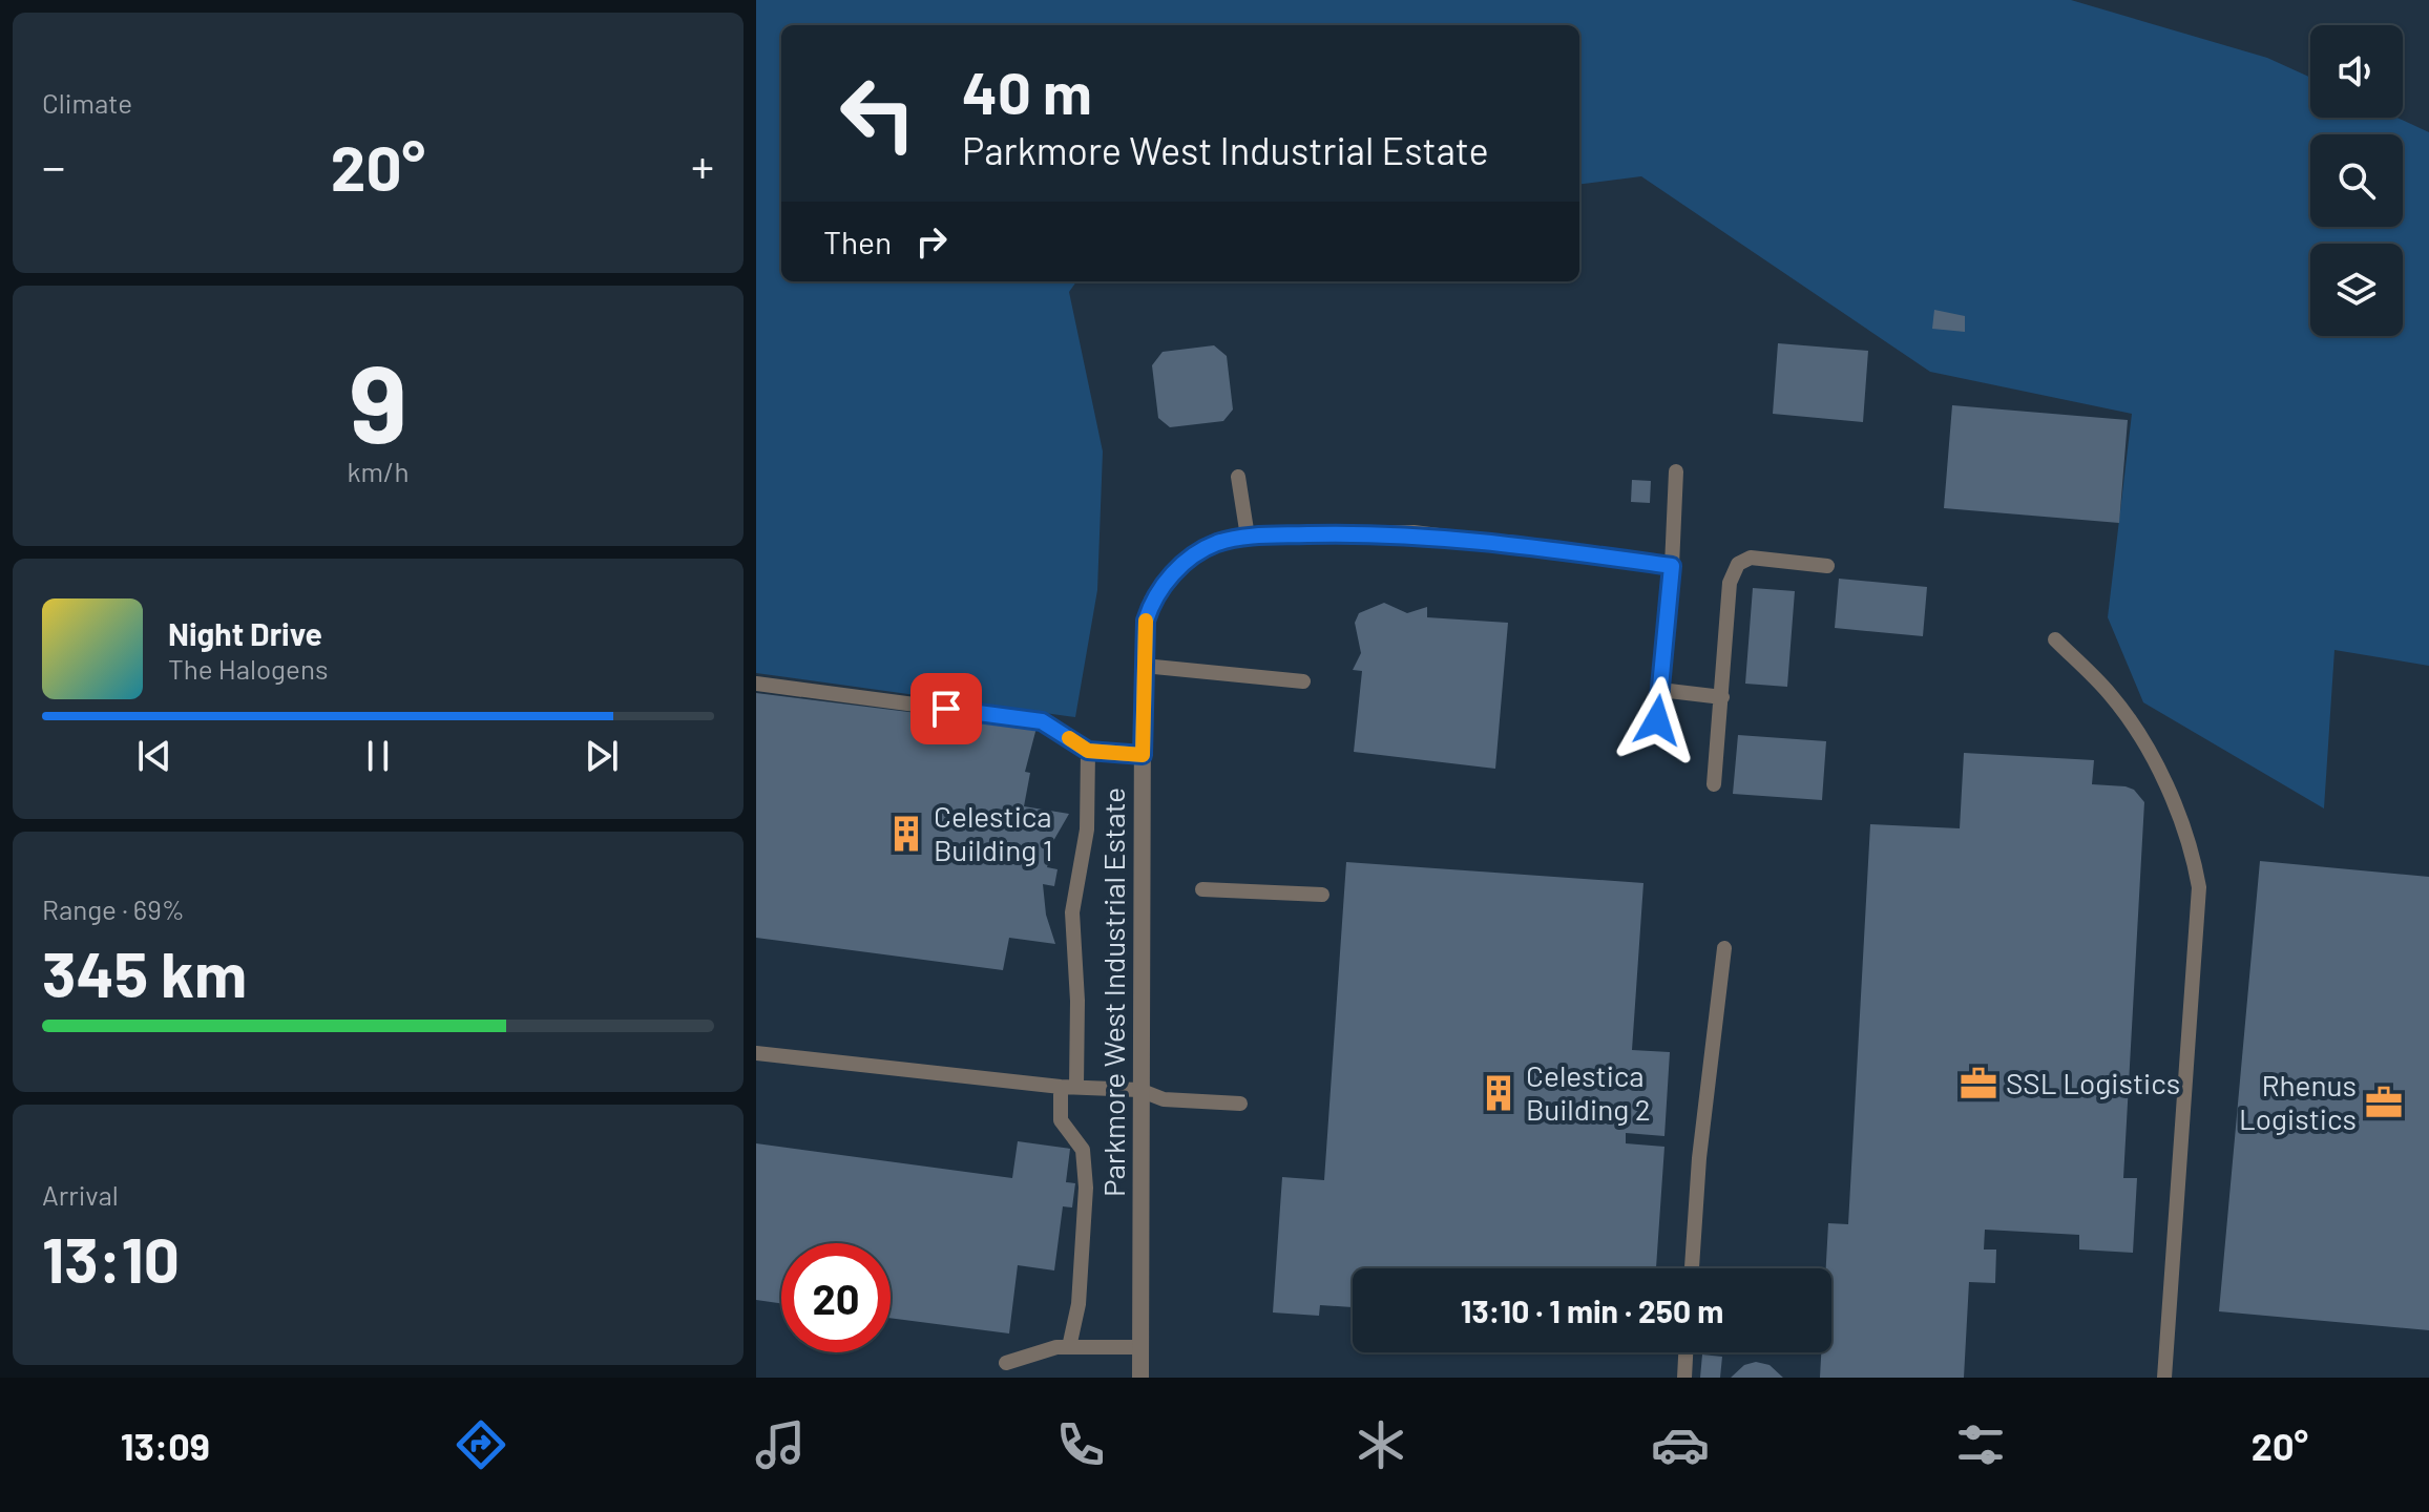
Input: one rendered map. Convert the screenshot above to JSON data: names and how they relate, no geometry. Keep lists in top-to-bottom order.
{
  "streets": {
    "street": ["Parkmore West Industrial Estate"]
  },
  "places": {
    "building": ["Celestica Building 1", "Celestica Building 2"],
    "office": ["SSL Logistics", "Rhenus Logistics"]
  },
  "page": {
    "tile": [
      "Climate",
      ["9", "km/h"],
      ["Range · 69%", "345 km"],
      ["Arrival", "13:10"]
    ],
    "turn": ["40 m", "Parkmore West Industrial Estate"],
    "heat": ["−", "20°", "+"],
    "then": "Then",
    "song": ["Night Drive", "The Halogens"],
    "limit": "20",
    "trip": "13:10 · 1 min · 250 m",
    "tabs": ["13:09", "20°"]
  }
}
